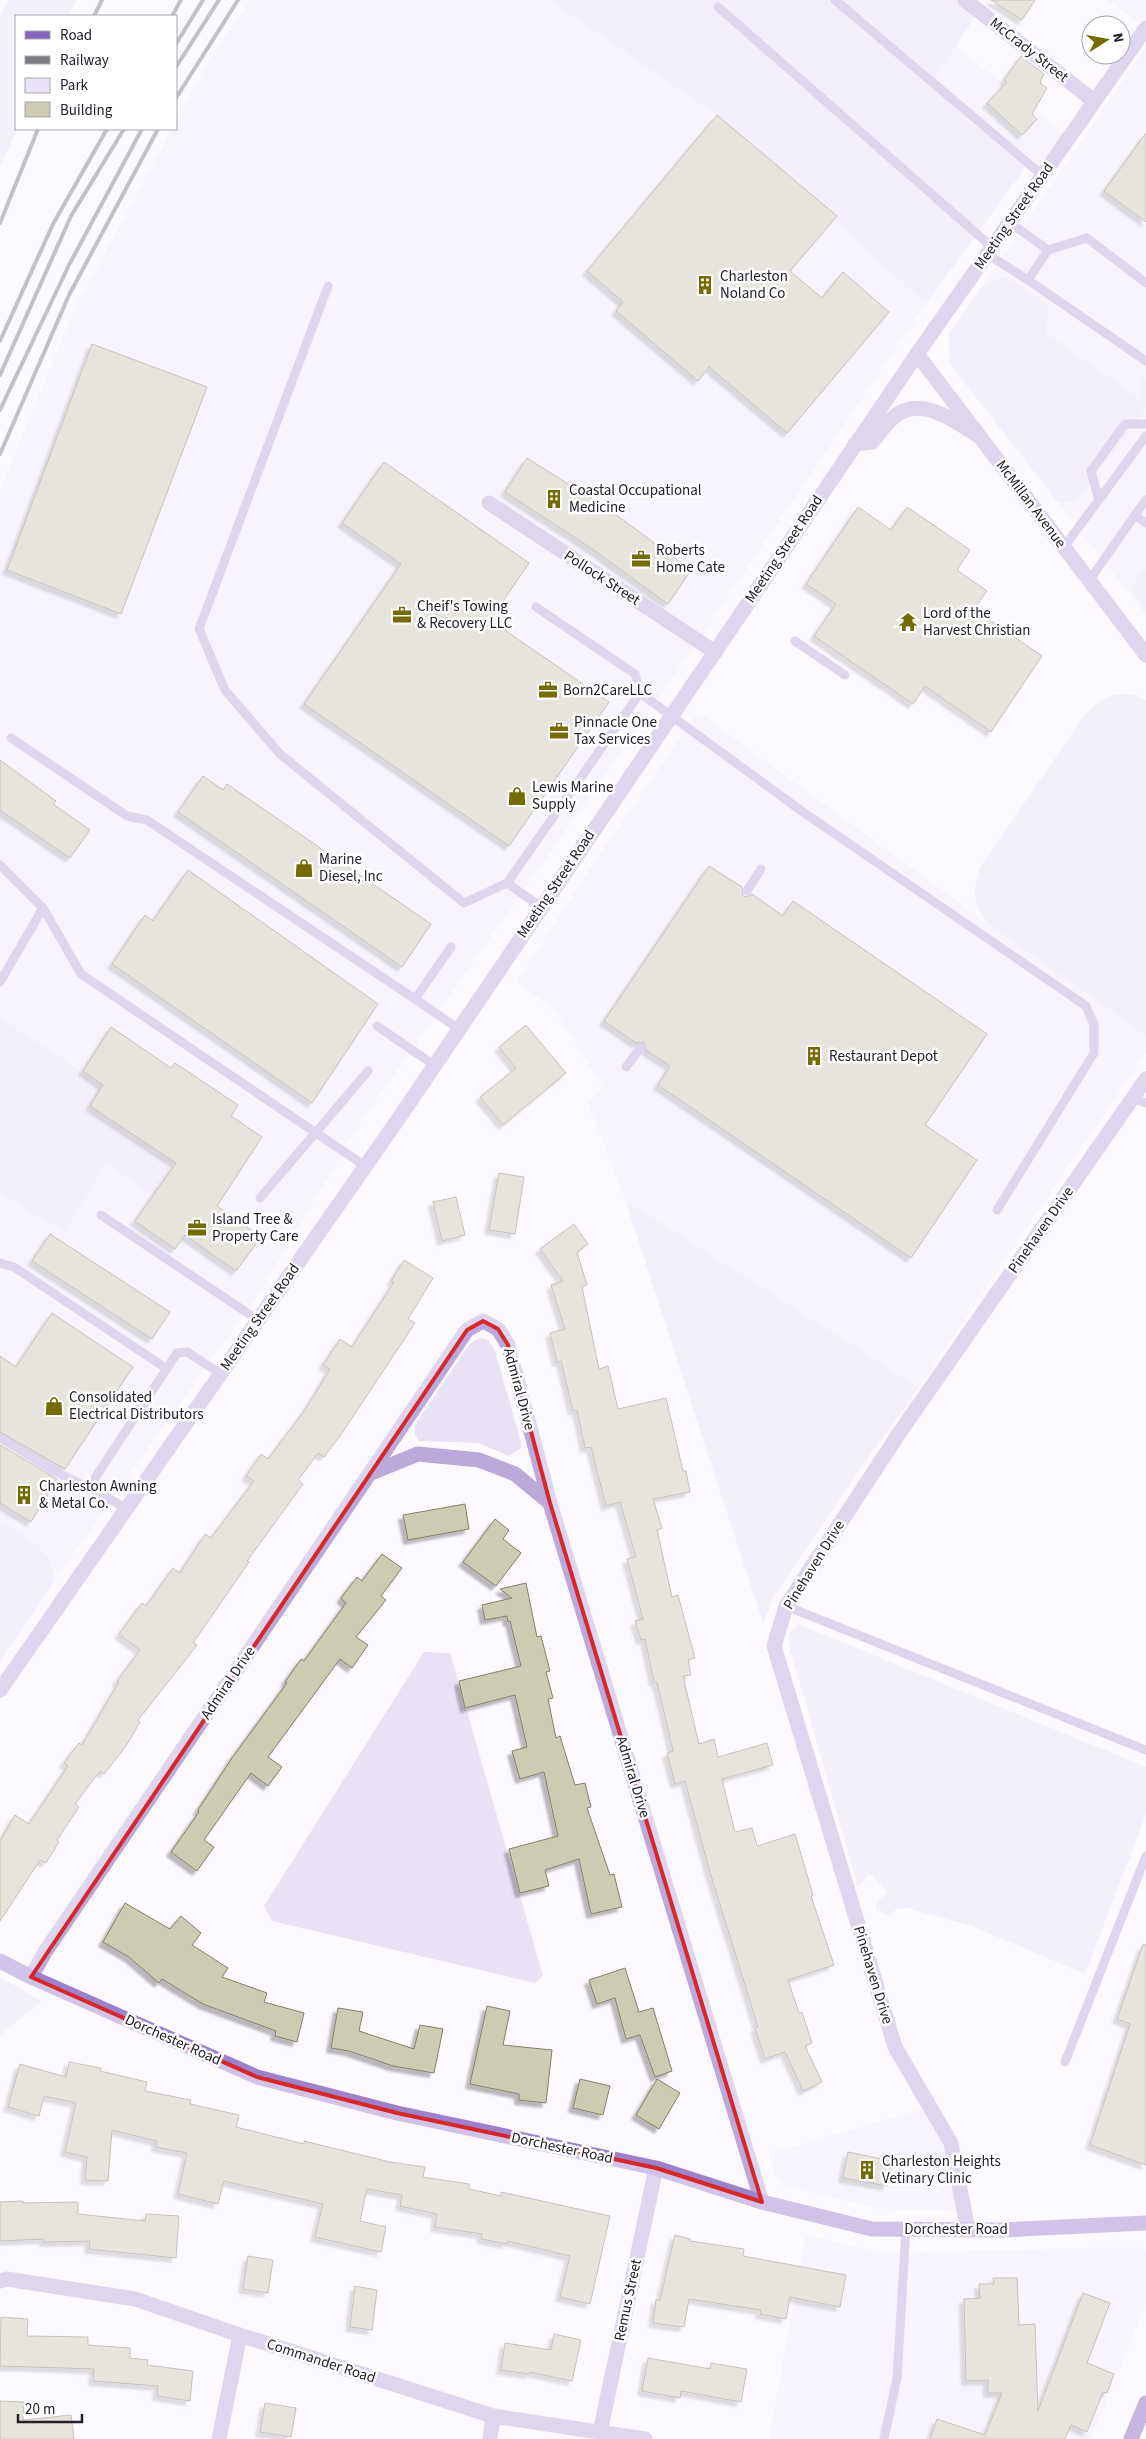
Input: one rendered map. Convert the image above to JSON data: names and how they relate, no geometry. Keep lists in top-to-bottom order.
{
  "streets": {
    "main road": ["Dorchester Road"],
    "street": [
      "McCrady Street",
      "Meeting Street Road",
      "McMillan Avenue",
      "Pollock Street",
      "Pinehaven Drive",
      "Admiral Drive",
      "Remus Street",
      "Commander Road"
    ]
  },
  "crossings": [
    ["McCrady Street", "Meeting Street Road"],
    ["Meeting Street Road", "McMillan Avenue"],
    ["Meeting Street Road", "Pollock Street"],
    ["Pinehaven Drive", "Dorchester Road"],
    ["Admiral Drive", "Dorchester Road"],
    ["Dorchester Road", "Remus Street"],
    ["Remus Street", "Commander Road"]
  ],
  "places": {
    "building": [
      "Charleston Noland Co",
      "Coastal Occupational Medicine",
      "Restaurant Depot",
      "Charleston Awning & Metal Co.",
      "Charleston Heights Vetinary Clinic"
    ],
    "office": [
      "Roberts Home Cate",
      "Cheif's Towing & Recovery LLC",
      "Born2CareLLC",
      "Pinnacle One Tax Services",
      "Island Tree & Property Care"
    ],
    "temple": ["Lord of the Harvest Christian"],
    "shop": ["Lewis Marine Supply", "Marine Diesel, Inc", "Consolidated Electrical Distributors"]
  },
  "legend": [
    "Road",
    "Railway",
    "Park",
    "Building"
  ],
  "scale_bar": "20 m",
  "north": "right"
}
